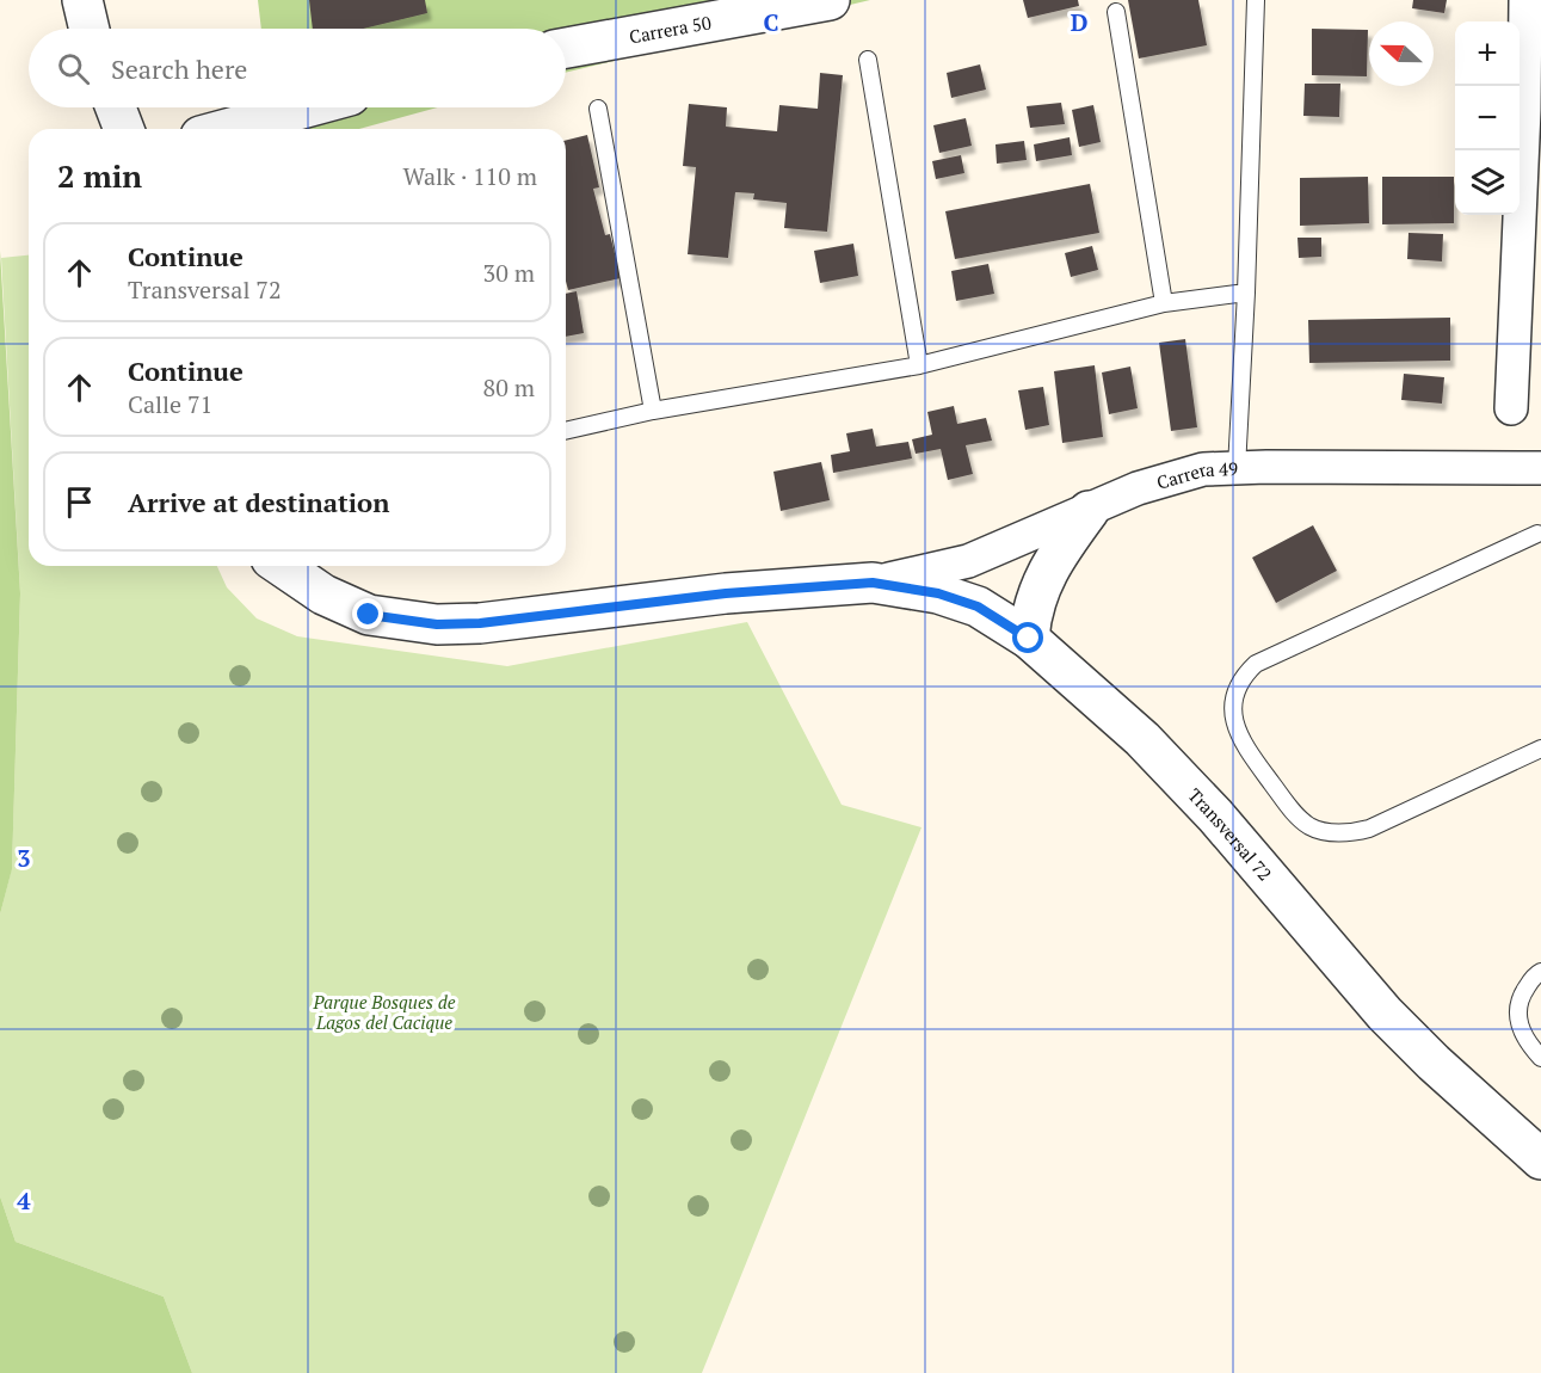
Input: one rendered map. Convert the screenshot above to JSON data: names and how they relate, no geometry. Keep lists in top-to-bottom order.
{
  "streets": {
    "street": ["Carrera 50", "Carrera 49", "Transversal 72"]
  },
  "crossings": [
    ["Carrera 49", "Transversal 72"]
  ],
  "parks": ["Parque Bosques de Lagos del Cacique"],
  "north": "left",
  "page": {
    "map_buttons": ["+", "−"],
    "search": "Search here",
    "heading": ["2 min", "Walk · 110 m"],
    "list": [
      ["Continue", "Transversal 72", "30 m"],
      ["Continue", "Calle 71", "80 m"],
      "Arrive at destination"
    ]
  },
  "grid": {
    "columns": ["C", "D"],
    "rows": ["3", "4"]
  }
}
